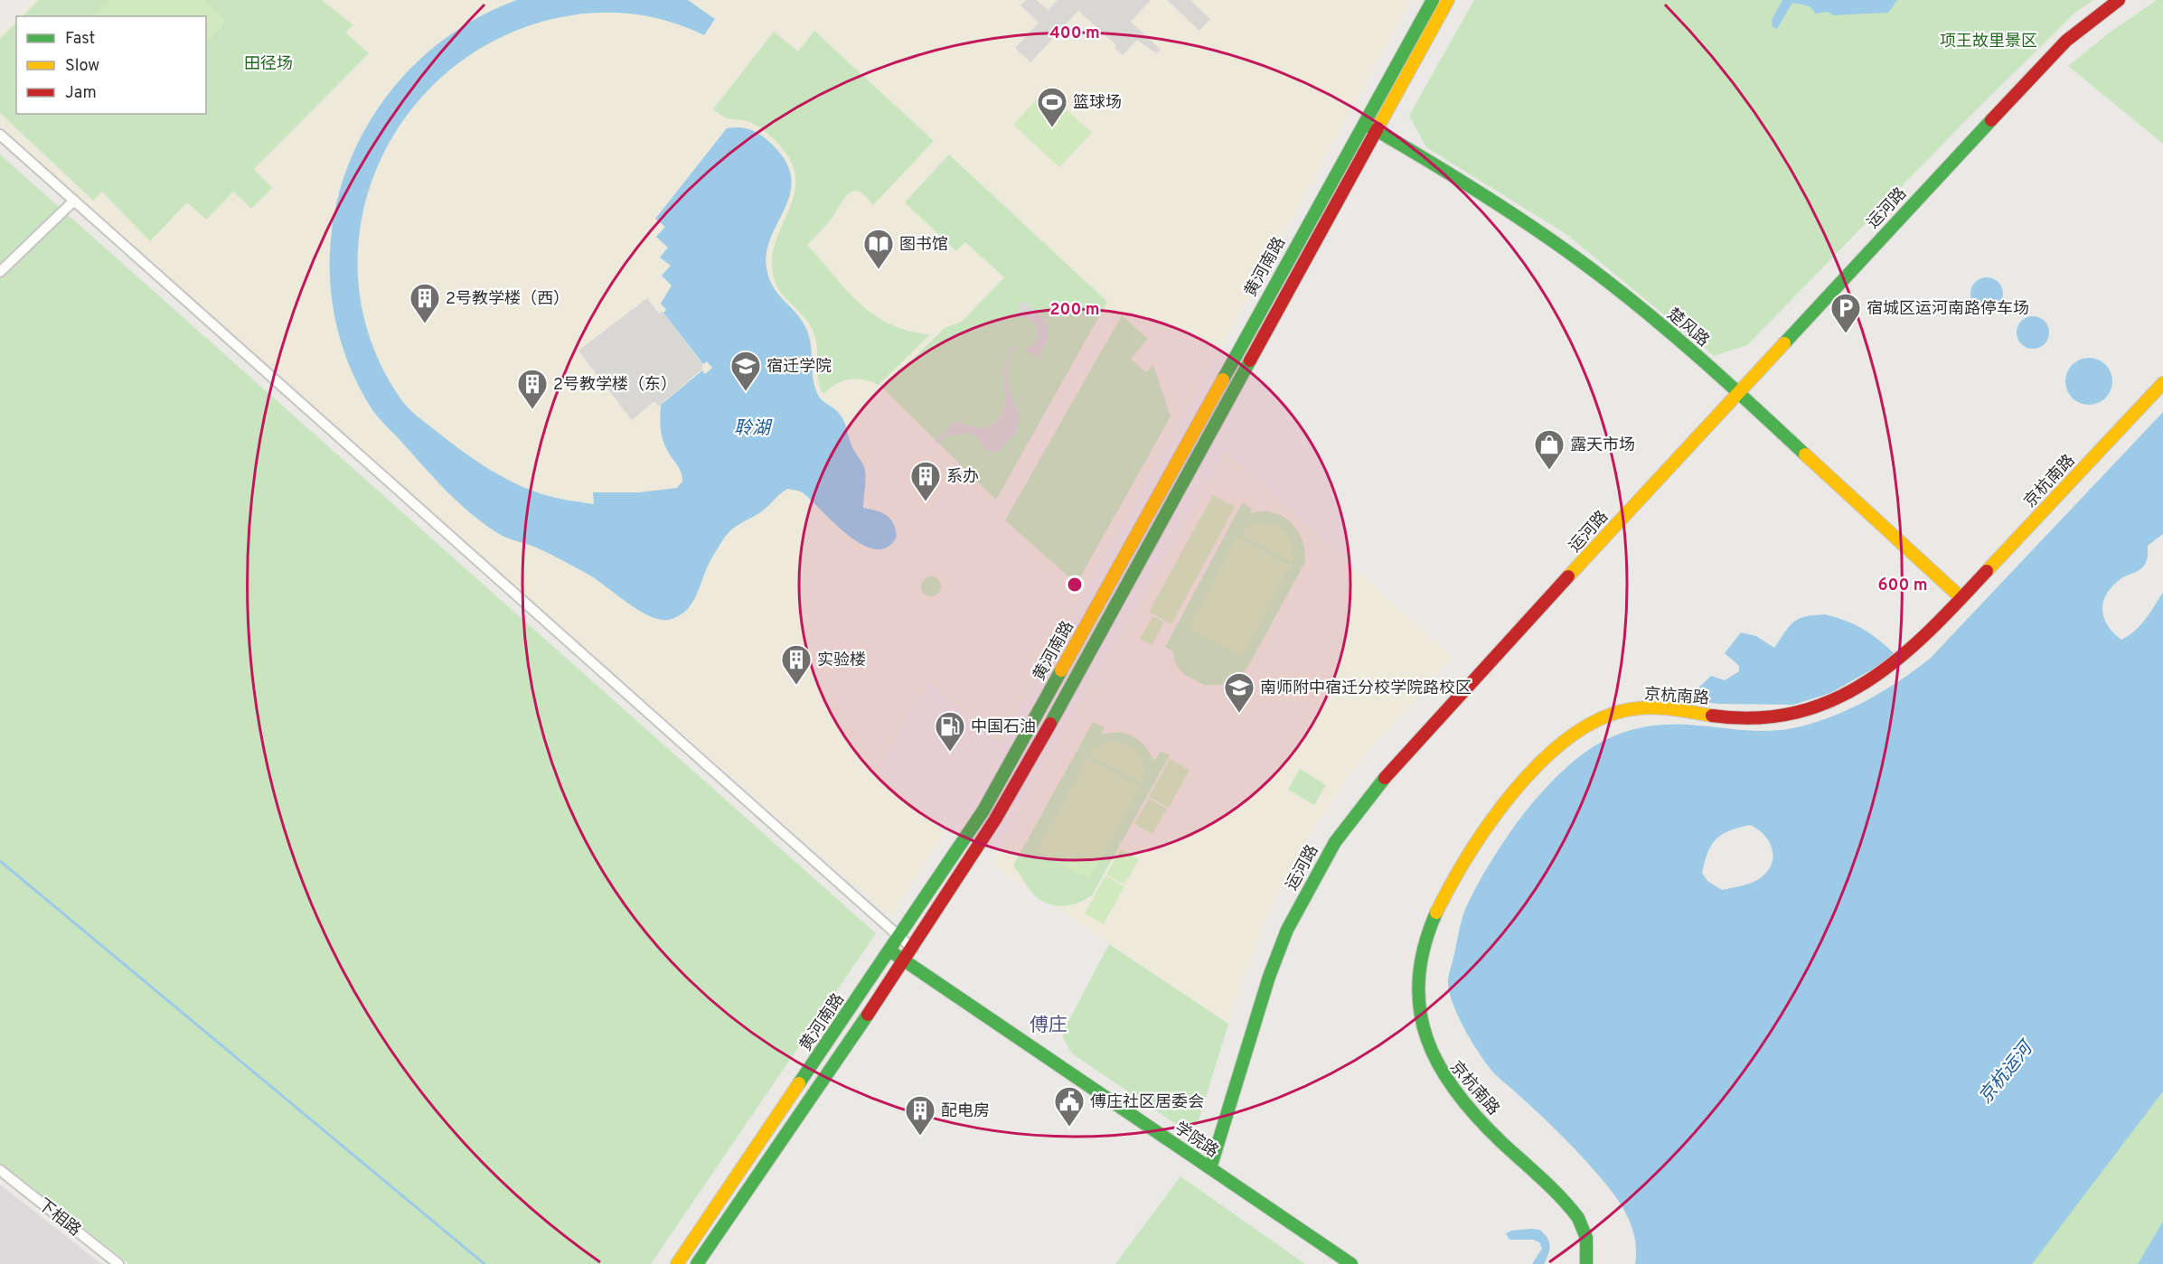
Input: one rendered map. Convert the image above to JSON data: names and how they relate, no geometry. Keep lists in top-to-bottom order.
{
  "streets": {
    "street": [
      "运河路",
      "黄河南路",
      "楚风路",
      "京杭南路",
      "学院路",
      "下相路"
    ]
  },
  "crossings": [
    ["运河路", "楚风路"],
    ["运河路", "学院路"],
    ["黄河南路", "楚风路"],
    ["黄河南路", "学院路"],
    ["楚风路", "京杭南路"]
  ],
  "districts": ["傅庄"],
  "water": ["聆湖", "京杭运河"],
  "parks": ["项王故里景区", "田径场"],
  "places": {
    "sports": ["篮球场"],
    "library": ["图书馆"],
    "building": [
      "2号教学楼（西）",
      "2号教学楼（东）",
      "系办",
      "实验楼",
      "配电房"
    ],
    "parking": ["宿城区运河南路停车场"],
    "school or university": ["宿迁学院", "南师附中宿迁分校学院路校区"],
    "shop": ["露天市场"],
    "fuel station": ["中国石油"],
    "public building": ["傅庄社区居委会"]
  },
  "legend": ["Fast", "Slow", "Jam"],
  "rings": ["400 m", "200 m", "600 m"]
}
